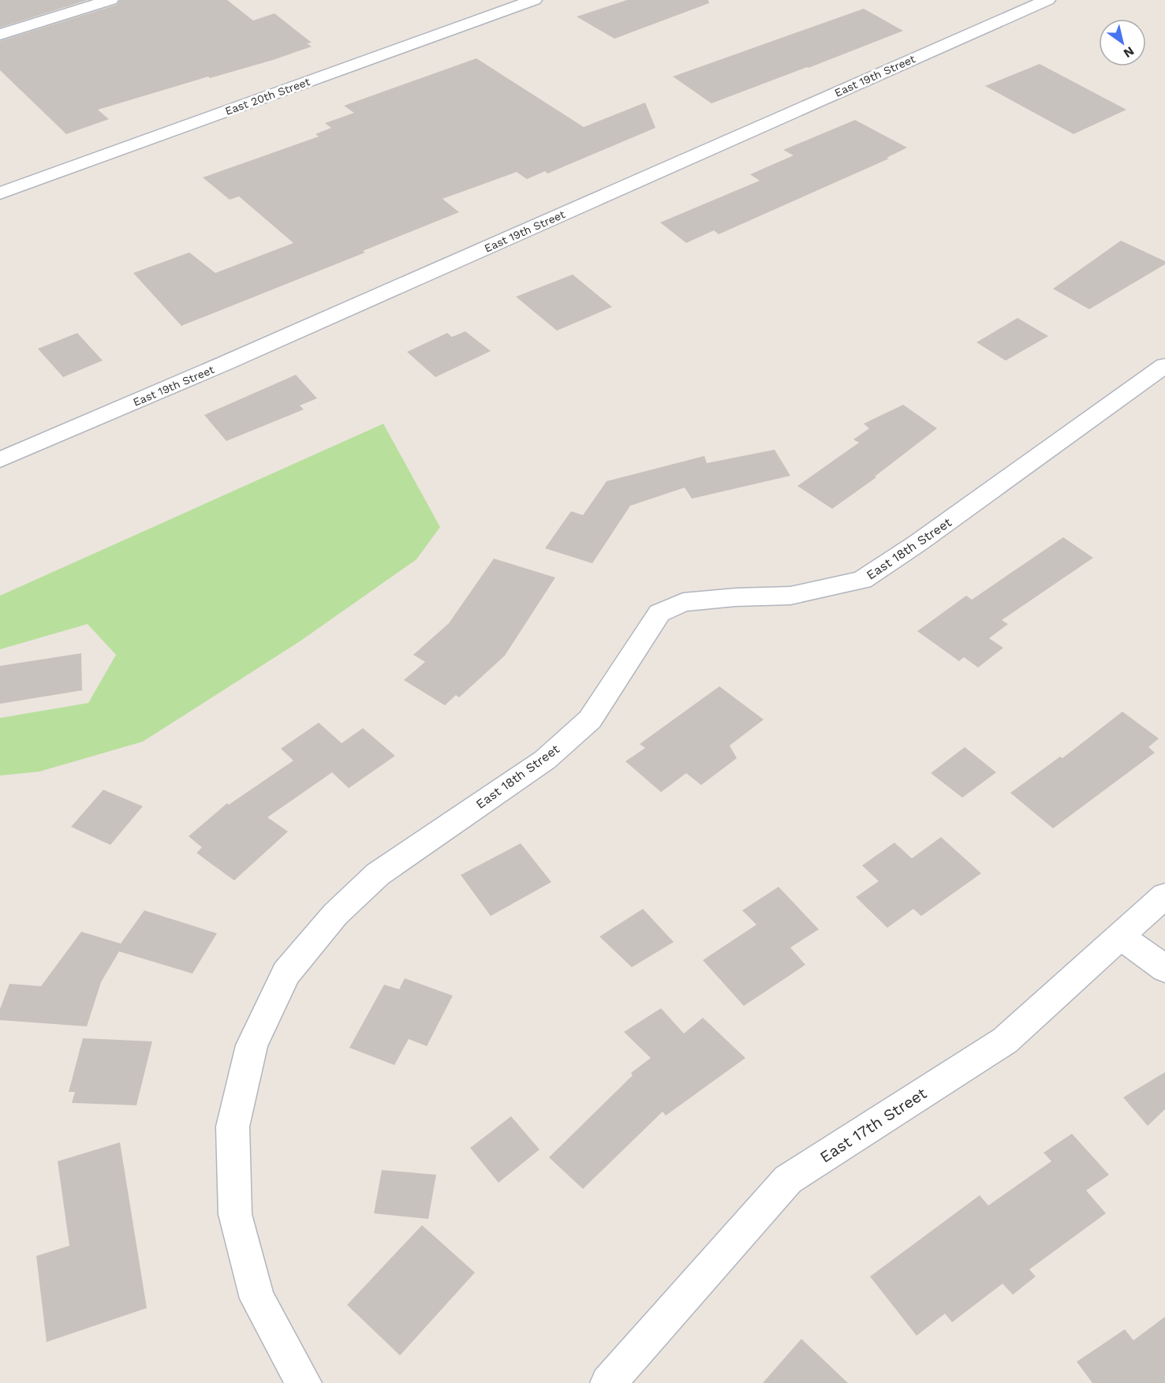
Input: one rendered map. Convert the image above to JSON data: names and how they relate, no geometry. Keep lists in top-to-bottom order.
{
  "streets": {
    "street": [
      "East 19th Street",
      "East 20th Street",
      "East 18th Street",
      "East 17th Street"
    ]
  },
  "north": "bottom right"
}
